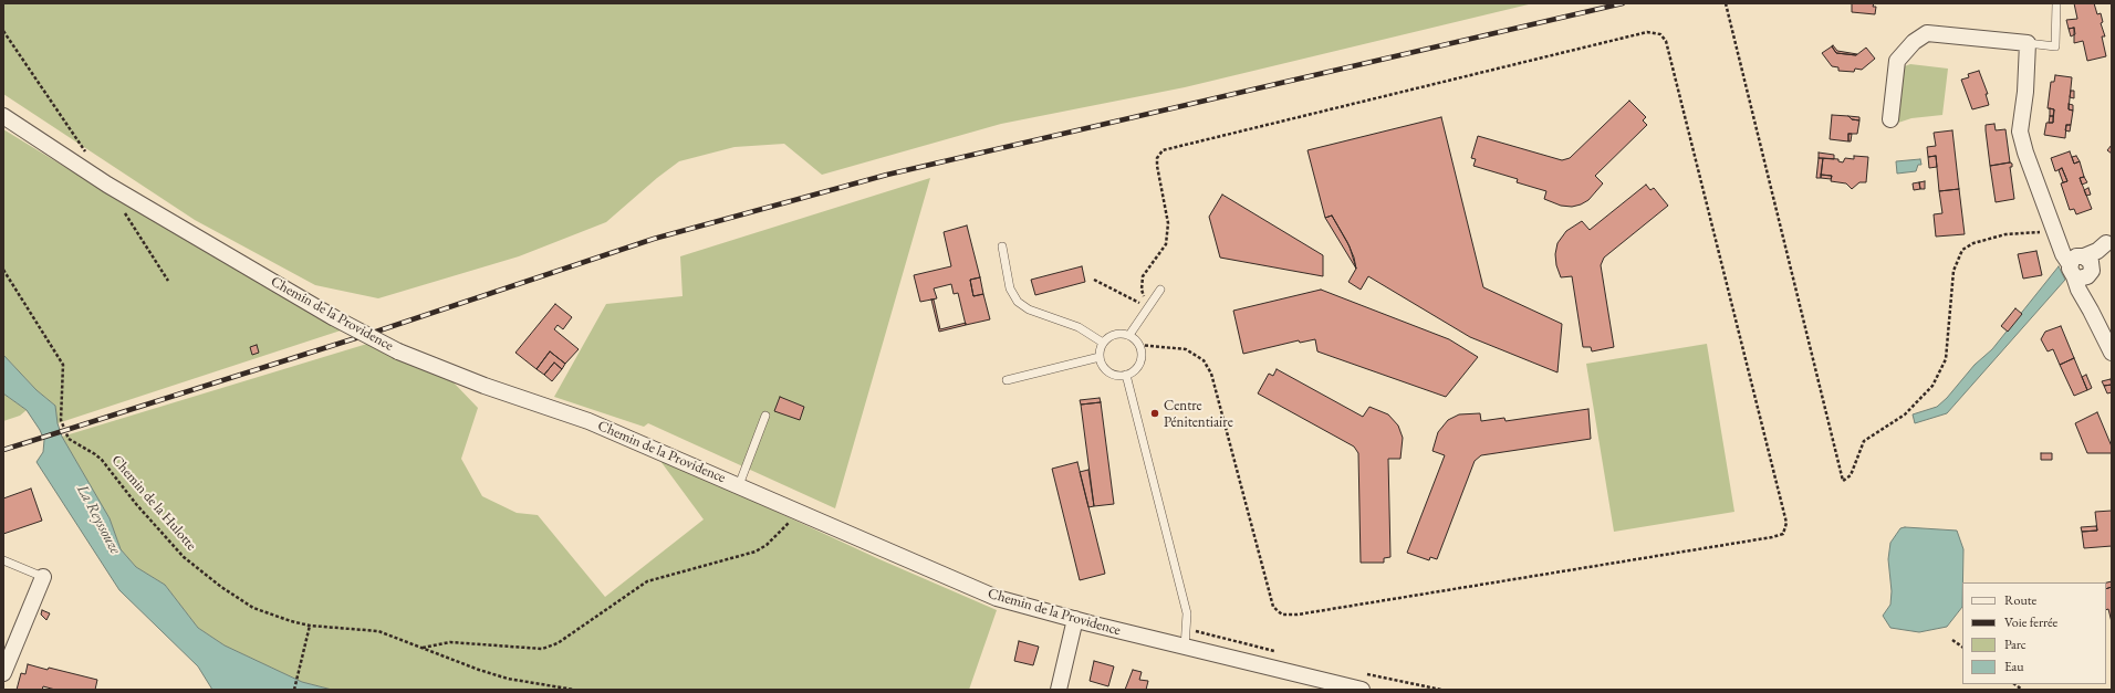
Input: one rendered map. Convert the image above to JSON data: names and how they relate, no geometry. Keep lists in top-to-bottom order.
{
  "streets": {
    "street": ["Chemin de la Providence"],
    "path": ["Chemin de la Hulotte"]
  },
  "water": ["La Reyssouze"],
  "places": ["Centre Pénitentiaire"],
  "legend": [
    "Route",
    "Voie ferrée",
    "Parc",
    "Eau"
  ]
}
